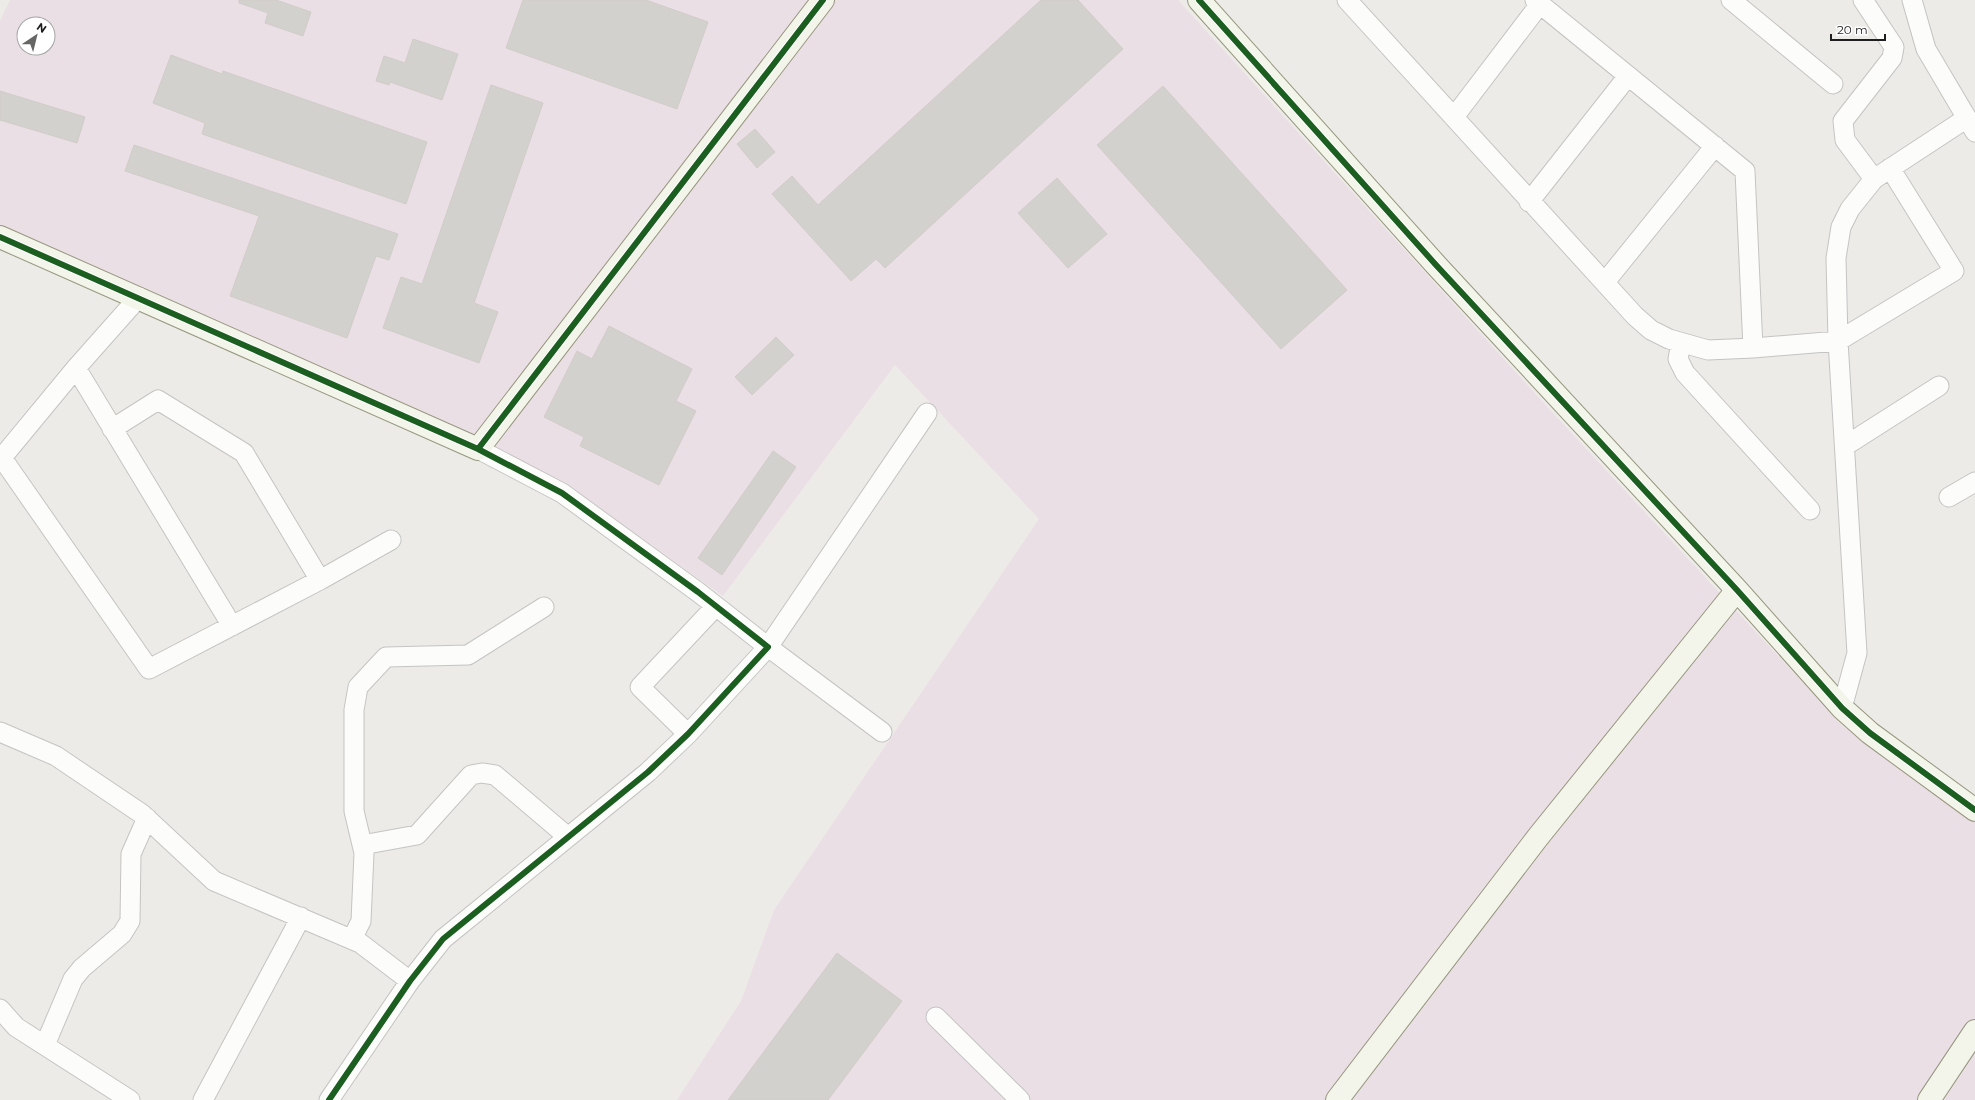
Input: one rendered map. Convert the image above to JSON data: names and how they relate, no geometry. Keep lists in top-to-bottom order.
{
  "scale_bar": "20 m",
  "north": "top right"
}
